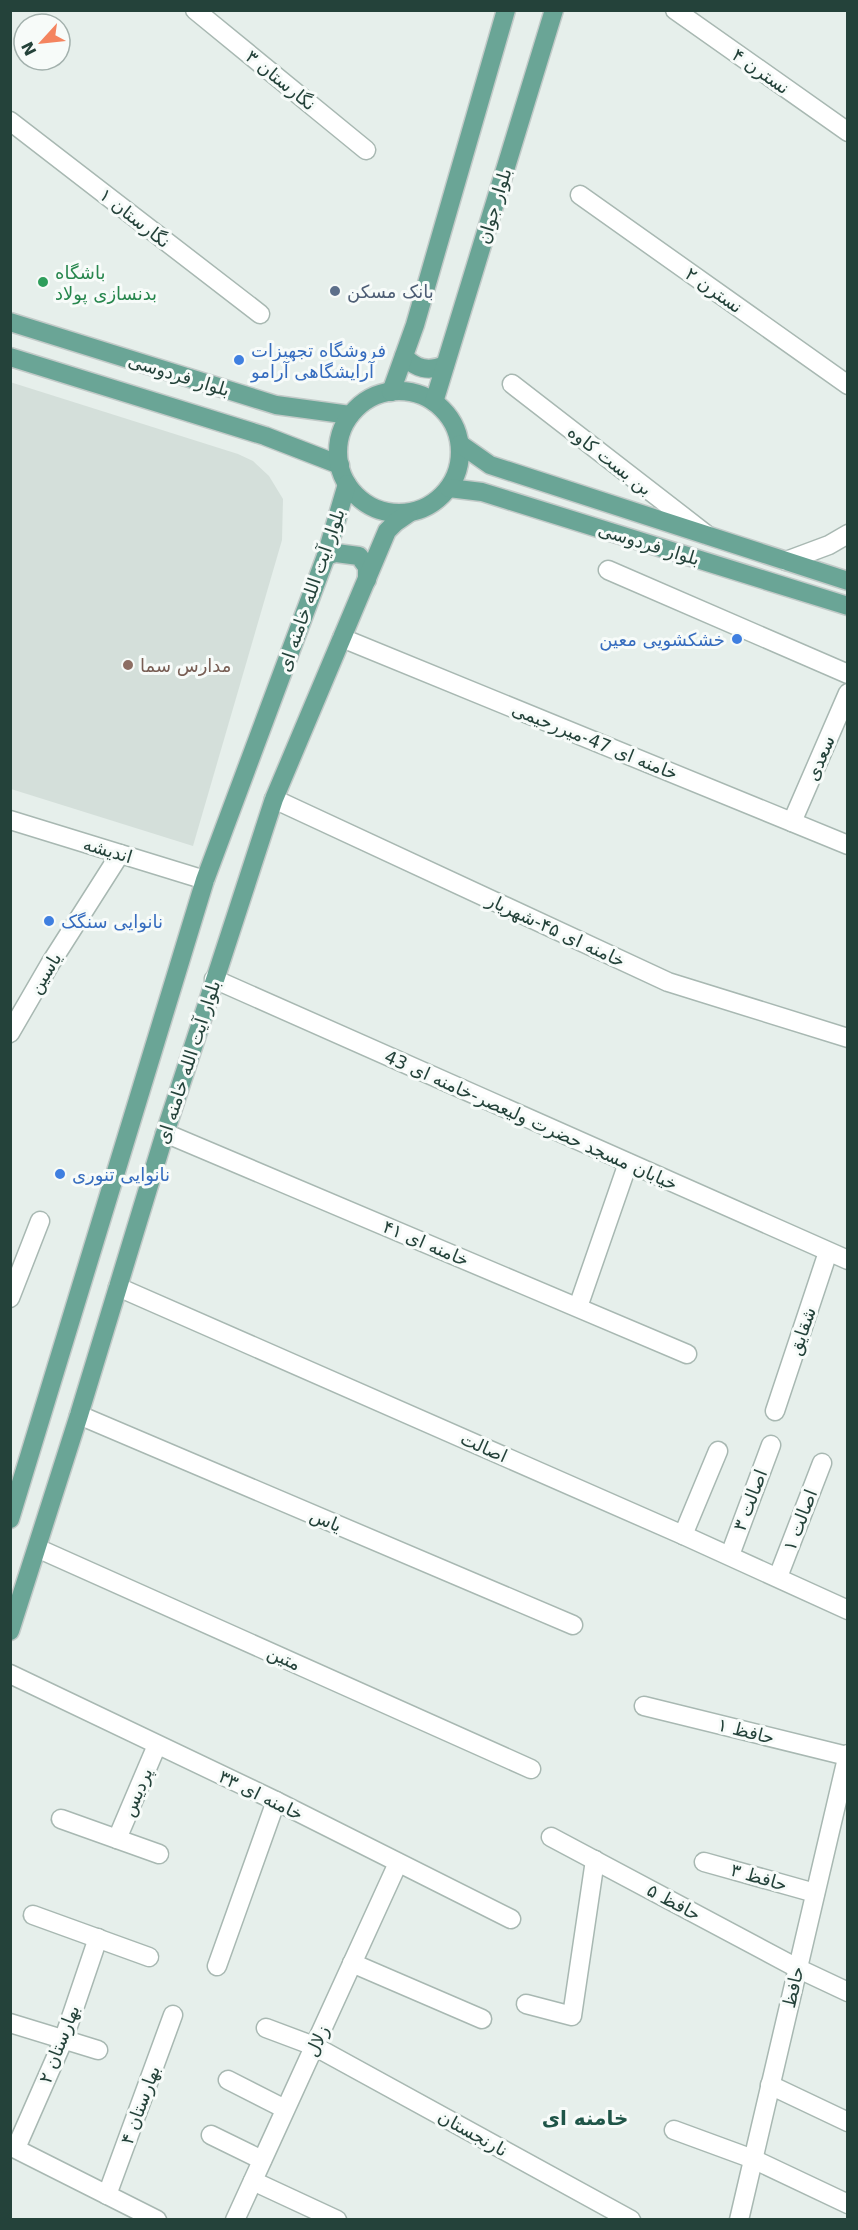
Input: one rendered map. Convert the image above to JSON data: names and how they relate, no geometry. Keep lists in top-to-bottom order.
{
  "streets": {
    "main road": ["بلوار جوان", "بلوار فردوسی", "بلوار آیت الله خامنه ای"],
    "street": [
      "نسترن ۴",
      "نگارستان ۳",
      "نگارستان ۱",
      "نسترن ۲",
      "بن بست کاوه",
      "خامنه ای 47-میررحیمی",
      "سعدی",
      "اندیشه",
      "خامنه ای ۴۵-شهریار",
      "یاسین",
      "خیابان مسجد حضرت ولیعصر-خامنه ای 43",
      "خامنه ای ۴۱",
      "شقایق",
      "اصالت",
      "اصالت ۳",
      "یاس",
      "اصالت ۱",
      "متین",
      "حافظ ۱",
      "پردیس",
      "خامنه ای ۳۳",
      "حافظ ۳",
      "حافظ ۵",
      "حافظ",
      "زلال",
      "بهارستان ۲",
      "بهارستان ۴",
      "نارنجستان"
    ]
  },
  "crossings": [
    ["بلوار جوان", "بلوار فردوسی"],
    ["بلوار جوان", "بلوار آیت الله خامنه ای"],
    ["بلوار فردوسی", "بن بست کاوه"],
    ["بلوار فردوسی", "بلوار آیت الله خامنه ای"],
    ["بلوار آیت الله خامنه ای", "خامنه ای 47-میررحیمی"],
    ["بلوار آیت الله خامنه ای", "اندیشه"],
    ["بلوار آیت الله خامنه ای", "خامنه ای ۴۵-شهریار"],
    ["بلوار آیت الله خامنه ای", "خیابان مسجد حضرت ولیعصر-خامنه ای 43"],
    ["بلوار آیت الله خامنه ای", "خامنه ای ۴۱"],
    ["بلوار آیت الله خامنه ای", "اصالت"],
    ["بلوار آیت الله خامنه ای", "یاس"],
    ["بلوار آیت الله خامنه ای", "متین"],
    ["خامنه ای 47-میررحیمی", "سعدی"],
    ["اندیشه", "یاسین"],
    ["خیابان مسجد حضرت ولیعصر-خامنه ای 43", "شقایق"],
    ["اصالت", "اصالت ۳"],
    ["اصالت", "اصالت ۱"],
    ["حافظ ۱", "حافظ"],
    ["پردیس", "خامنه ای ۳۳"],
    ["خامنه ای ۳۳", "زلال"],
    ["حافظ ۳", "حافظ"],
    ["حافظ ۵", "حافظ"],
    ["زلال", "نارنجستان"]
  ],
  "districts": ["خامنه ای"],
  "places": [
    "باشگاه بدنسازی پولاد",
    "بانک مسکن",
    "فروشگاه تجهیزات آرایشگاهی آرامو",
    "خشکشویی معین",
    "مدارس سما",
    "نانوایی سنگک",
    "نانوایی تنوری"
  ],
  "north": "bottom left"
}
